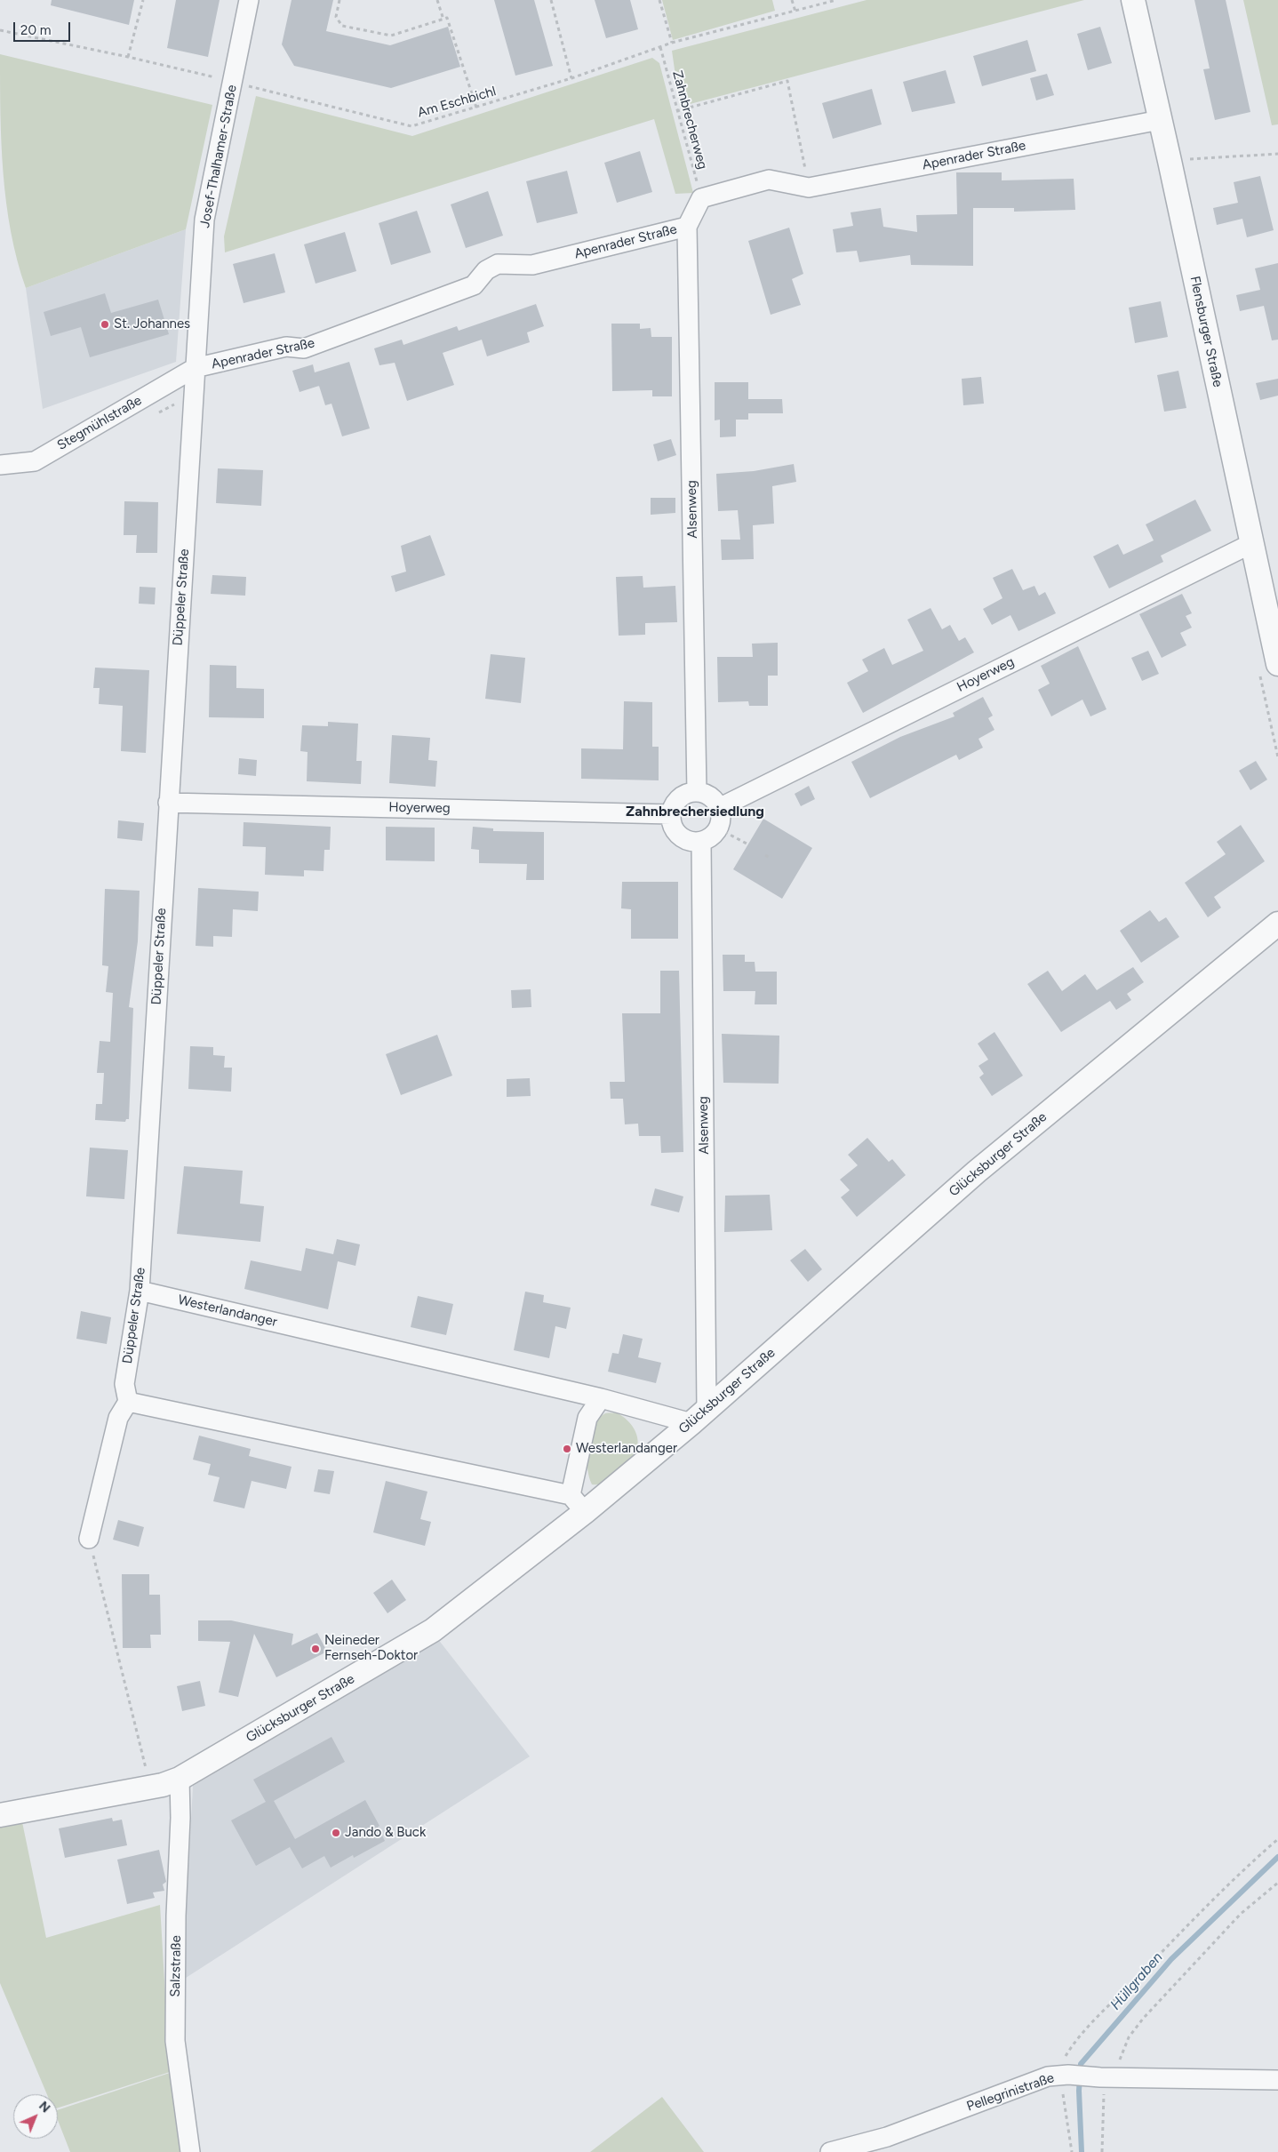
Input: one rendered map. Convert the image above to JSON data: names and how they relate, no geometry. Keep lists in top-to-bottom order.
{
  "streets": {
    "street": [
      "Apenrader Straße",
      "Josef-Thalhamer-Straße",
      "Flensburger Straße",
      "Stegmühlstraße",
      "Alsenweg",
      "Düppeler Straße",
      "Hoyerweg",
      "Glücksburger Straße",
      "Westerlandanger",
      "Salzstraße",
      "Pellegrinistraße"
    ],
    "path": ["Am Eschbichl", "Zahnbrecherweg"]
  },
  "crossings": [
    ["Am Eschbichl", "Zahnbrecherweg"],
    ["Am Eschbichl", "Josef-Thalhamer-Straße"],
    ["Zahnbrecherweg", "Apenrader Straße"],
    ["Apenrader Straße", "Josef-Thalhamer-Straße"],
    ["Apenrader Straße", "Flensburger Straße"],
    ["Apenrader Straße", "Stegmühlstraße"],
    ["Apenrader Straße", "Alsenweg"],
    ["Apenrader Straße", "Düppeler Straße"],
    ["Josef-Thalhamer-Straße", "Stegmühlstraße"],
    ["Josef-Thalhamer-Straße", "Düppeler Straße"],
    ["Flensburger Straße", "Hoyerweg"],
    ["Stegmühlstraße", "Düppeler Straße"],
    ["Alsenweg", "Hoyerweg"],
    ["Alsenweg", "Glücksburger Straße"],
    ["Alsenweg", "Westerlandanger"],
    ["Düppeler Straße", "Hoyerweg"],
    ["Düppeler Straße", "Westerlandanger"],
    ["Glücksburger Straße", "Westerlandanger"],
    ["Glücksburger Straße", "Salzstraße"]
  ],
  "districts": ["Zahnbrechersiedlung"],
  "water": ["Hüllgraben"],
  "places": [
    "St. Johannes",
    "Westerlandanger",
    "Neineder Fernseh-Doktor",
    "Jando & Buck"
  ],
  "scale_bar": "20 m",
  "north": "top right"
}
